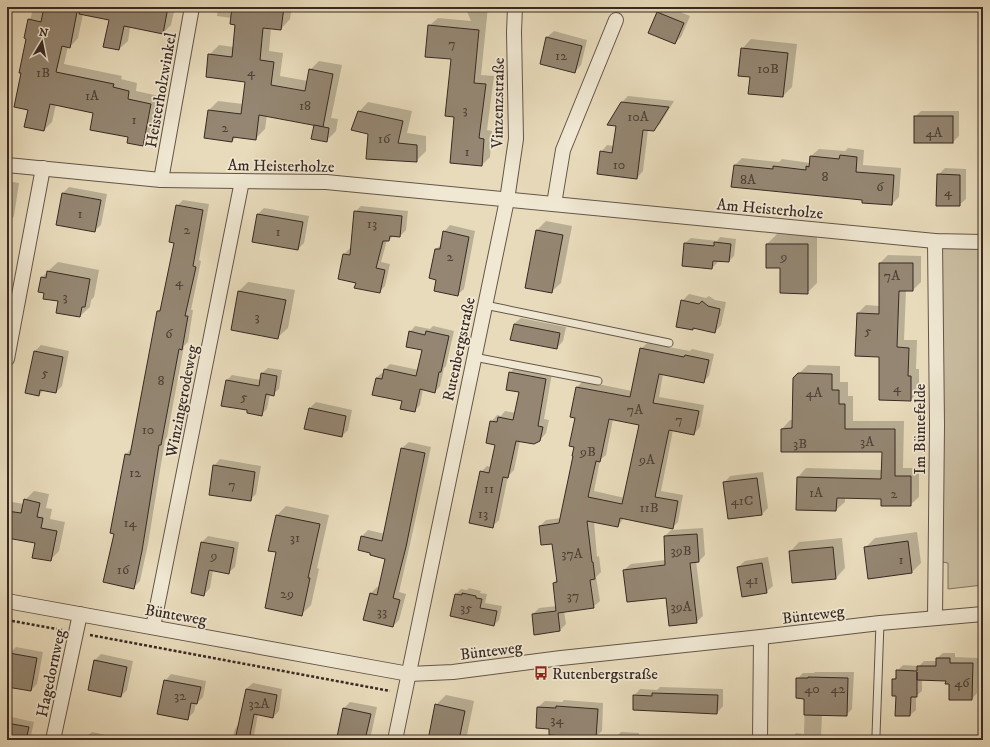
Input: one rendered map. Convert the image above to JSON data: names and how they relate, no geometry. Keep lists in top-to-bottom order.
{
  "streets": {
    "street": [
      "Heisterholzwinkel",
      "Vinzenzstraße",
      "Am Heisterholze",
      "Rutenbergstraße",
      "Winzingerodeweg",
      "Im Büntefelde",
      "Bünteweg",
      "Hagedornweg"
    ]
  },
  "crossings": [
    ["Heisterholzwinkel", "Am Heisterholze"],
    ["Vinzenzstraße", "Am Heisterholze"],
    ["Vinzenzstraße", "Rutenbergstraße"],
    ["Am Heisterholze", "Rutenbergstraße"],
    ["Am Heisterholze", "Winzingerodeweg"],
    ["Am Heisterholze", "Im Büntefelde"],
    ["Rutenbergstraße", "Bünteweg"],
    ["Winzingerodeweg", "Bünteweg"],
    ["Im Büntefelde", "Bünteweg"],
    ["Bünteweg", "Hagedornweg"]
  ],
  "places": {
    "bus stop": ["Rutenbergstraße"]
  },
  "house_numbers": [
    "7",
    "12",
    "10B",
    "4",
    "1B",
    "1A",
    "18",
    "3",
    "10A",
    "1",
    "2",
    "4A",
    "16",
    "1",
    "10",
    "8",
    "8A",
    "6",
    "4",
    "1",
    "13",
    "2",
    "1",
    "2",
    "9",
    "7A",
    "4",
    "3",
    "3",
    "5",
    "6",
    "5",
    "8",
    "4",
    "4A",
    "5",
    "7A",
    "7",
    "10",
    "3A",
    "3B",
    "9B",
    "9A",
    "12",
    "7",
    "11",
    "1A",
    "2",
    "41C",
    "11B",
    "13",
    "14",
    "31",
    "39B",
    "37A",
    "9",
    "1",
    "16",
    "41",
    "29",
    "37",
    "39A",
    "35",
    "33",
    "46",
    "40",
    "42",
    "32",
    "32A",
    "34"
  ],
  "north": "top"
}
